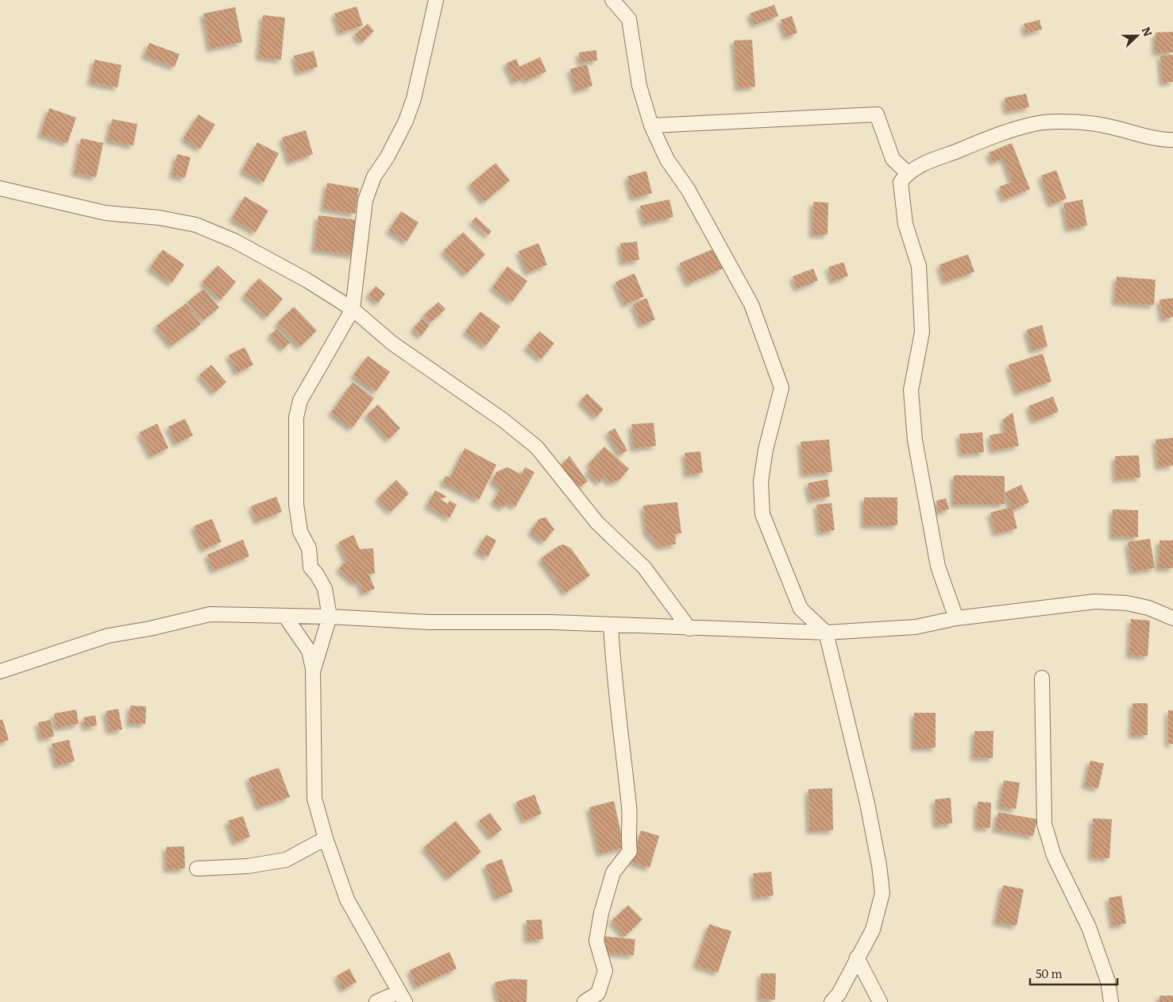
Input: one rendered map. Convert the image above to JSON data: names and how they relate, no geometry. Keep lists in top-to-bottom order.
{
  "scale_bar": "50 m",
  "north": "right"
}
